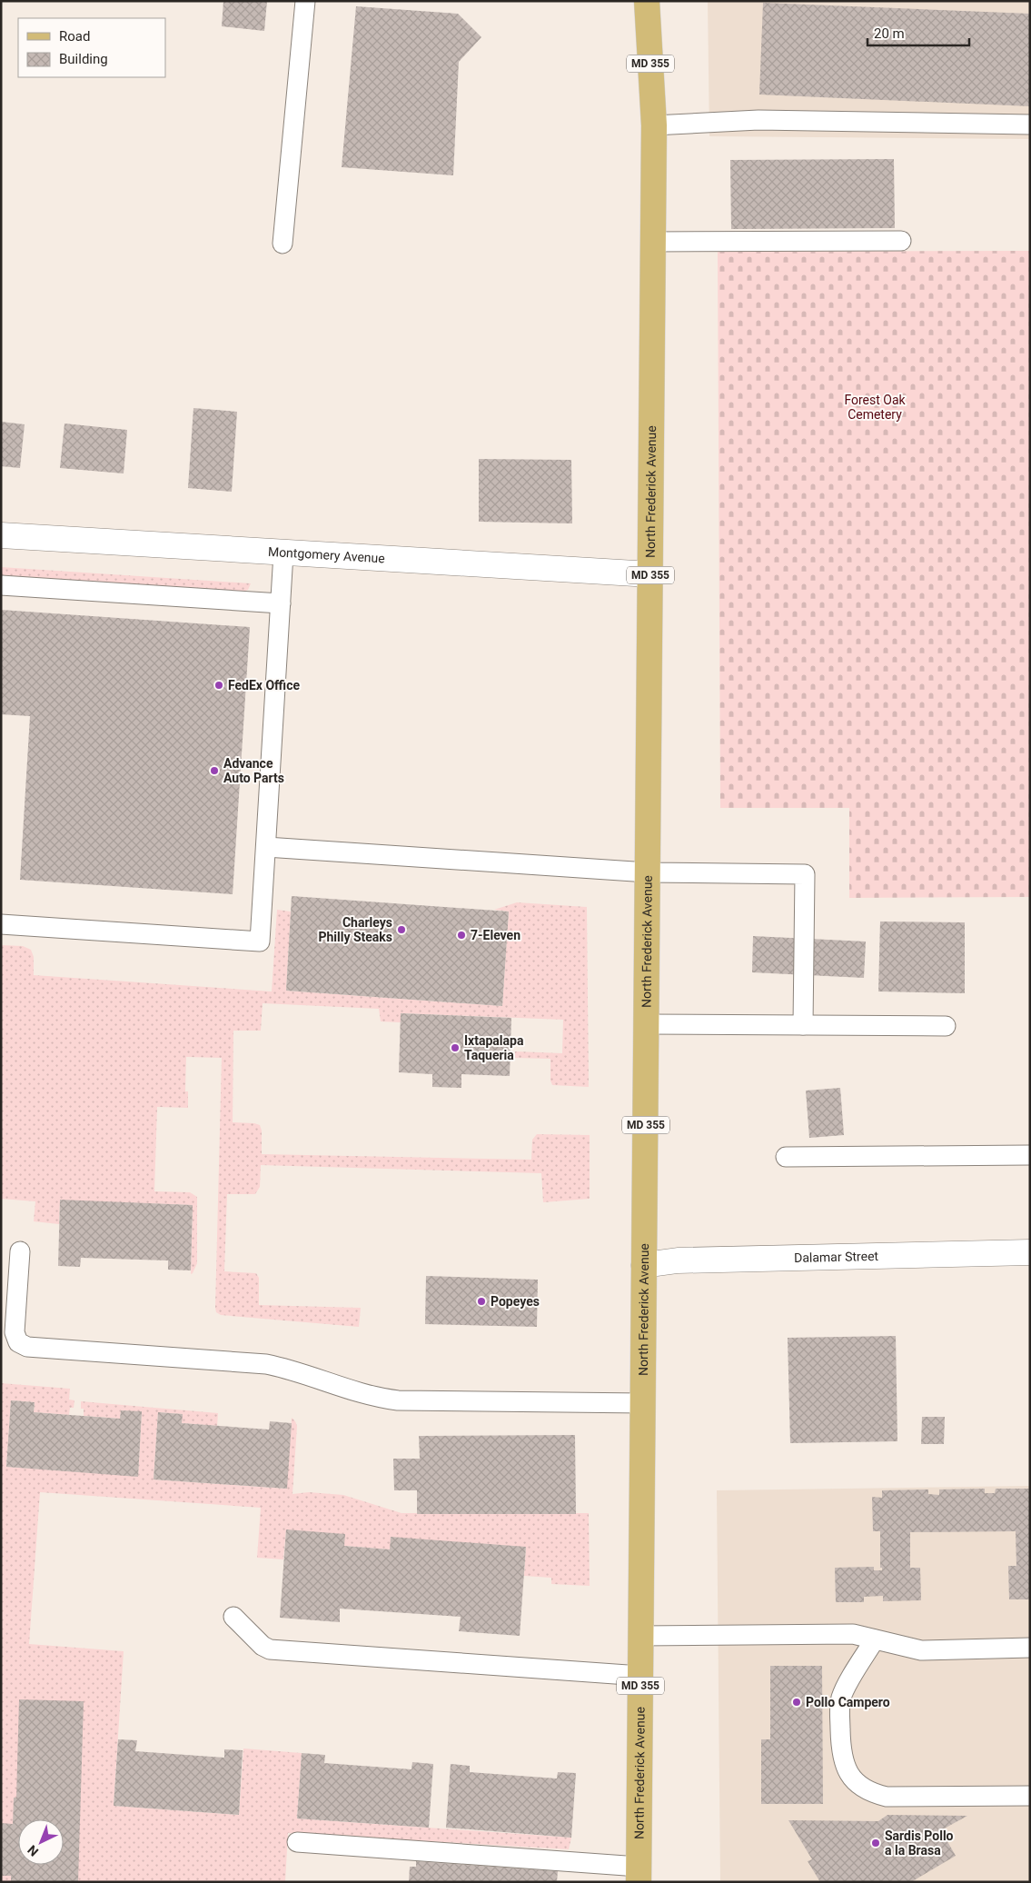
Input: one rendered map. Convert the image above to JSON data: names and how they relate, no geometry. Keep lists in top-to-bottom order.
{
  "streets": {
    "main road": ["MD 355", "North Frederick Avenue"],
    "street": ["Montgomery Avenue", "Dalamar Street"]
  },
  "crossings": [
    ["North Frederick Avenue", "Montgomery Avenue"],
    ["North Frederick Avenue", "Dalamar Street"]
  ],
  "parks": ["Forest Oak Cemetery"],
  "places": [
    "FedEx Office",
    "Advance Auto Parts",
    "Charleys Philly Steaks",
    "7-Eleven",
    "Ixtapalapa Taqueria",
    "Popeyes",
    "Pollo Campero",
    "Sardis Pollo a la Brasa"
  ],
  "legend": ["Road", "Building"],
  "scale_bar": "20 m",
  "north": "bottom left"
}
